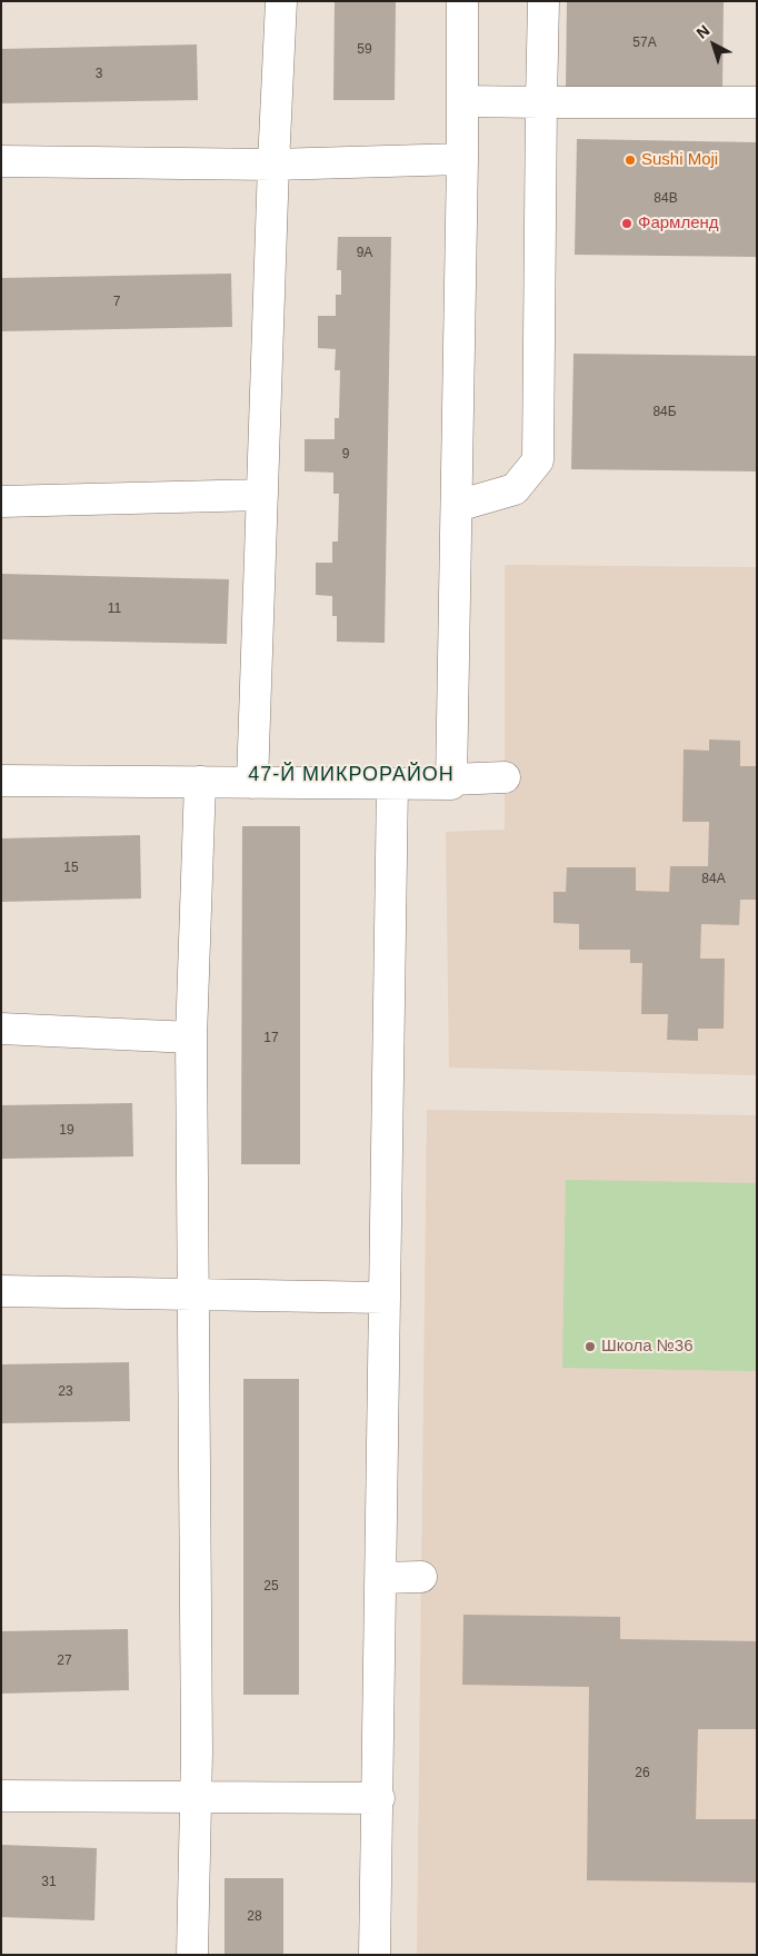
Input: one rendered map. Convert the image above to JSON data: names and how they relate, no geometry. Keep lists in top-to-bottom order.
{
  "districts": ["47-Й МИКРОРАЙОН"],
  "places": ["Sushi Moji", "Фармленд", "Школа №36"],
  "house_numbers": [
    "57А",
    "59",
    "3",
    "84В",
    "9А",
    "7",
    "84Б",
    "9",
    "11",
    "15",
    "84А",
    "17",
    "19",
    "23",
    "25",
    "27",
    "26",
    "31",
    "28"
  ],
  "north": "top left"
}
